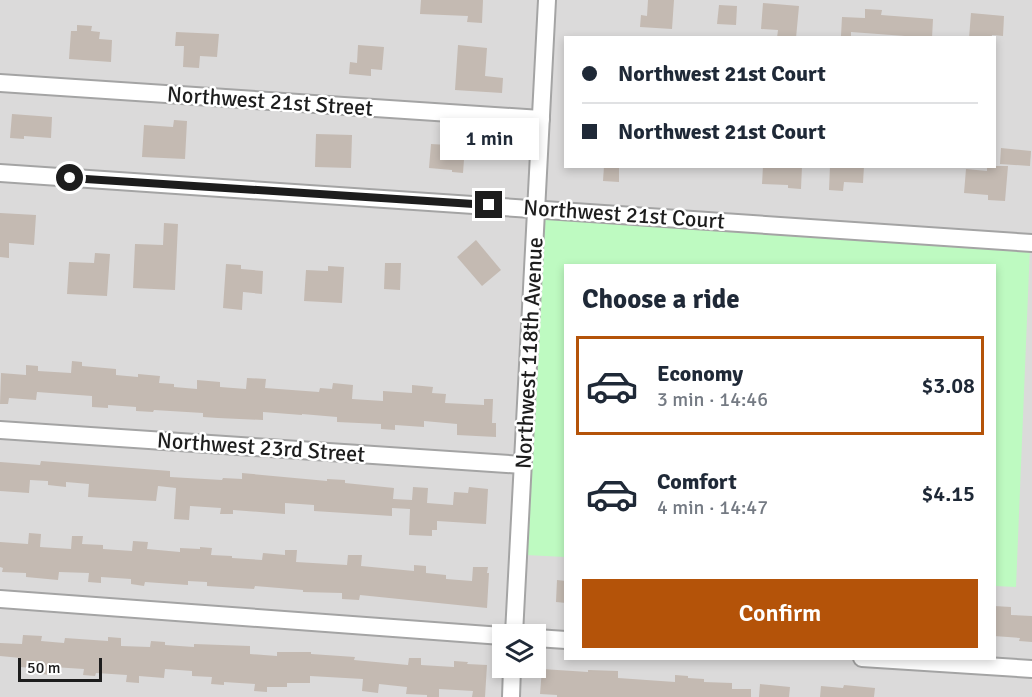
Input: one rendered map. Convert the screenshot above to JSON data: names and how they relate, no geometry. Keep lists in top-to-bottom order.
{
  "streets": {
    "street": [
      "Northwest 21st Street",
      "Northwest 21st Court",
      "Northwest 118th Avenue",
      "Northwest 23rd Street"
    ]
  },
  "crossings": [
    ["Northwest 21st Street", "Northwest 118th Avenue"],
    ["Northwest 21st Court", "Northwest 118th Avenue"],
    ["Northwest 118th Avenue", "Northwest 23rd Street"]
  ],
  "scale_bar": "50 m",
  "page": {
    "banner": ["Northwest 21st Court", "Northwest 21st Court"],
    "bubble": "1 min",
    "heading": "Choose a ride",
    "list": [
      {
        "name": "Economy",
        "note": "3 min · 14:46",
        "value": "$3.08"
      },
      {
        "name": "Comfort",
        "note": "4 min · 14:47",
        "value": "$4.15"
      }
    ],
    "buttons": "Confirm",
    "scale": "50 m"
  }
}
